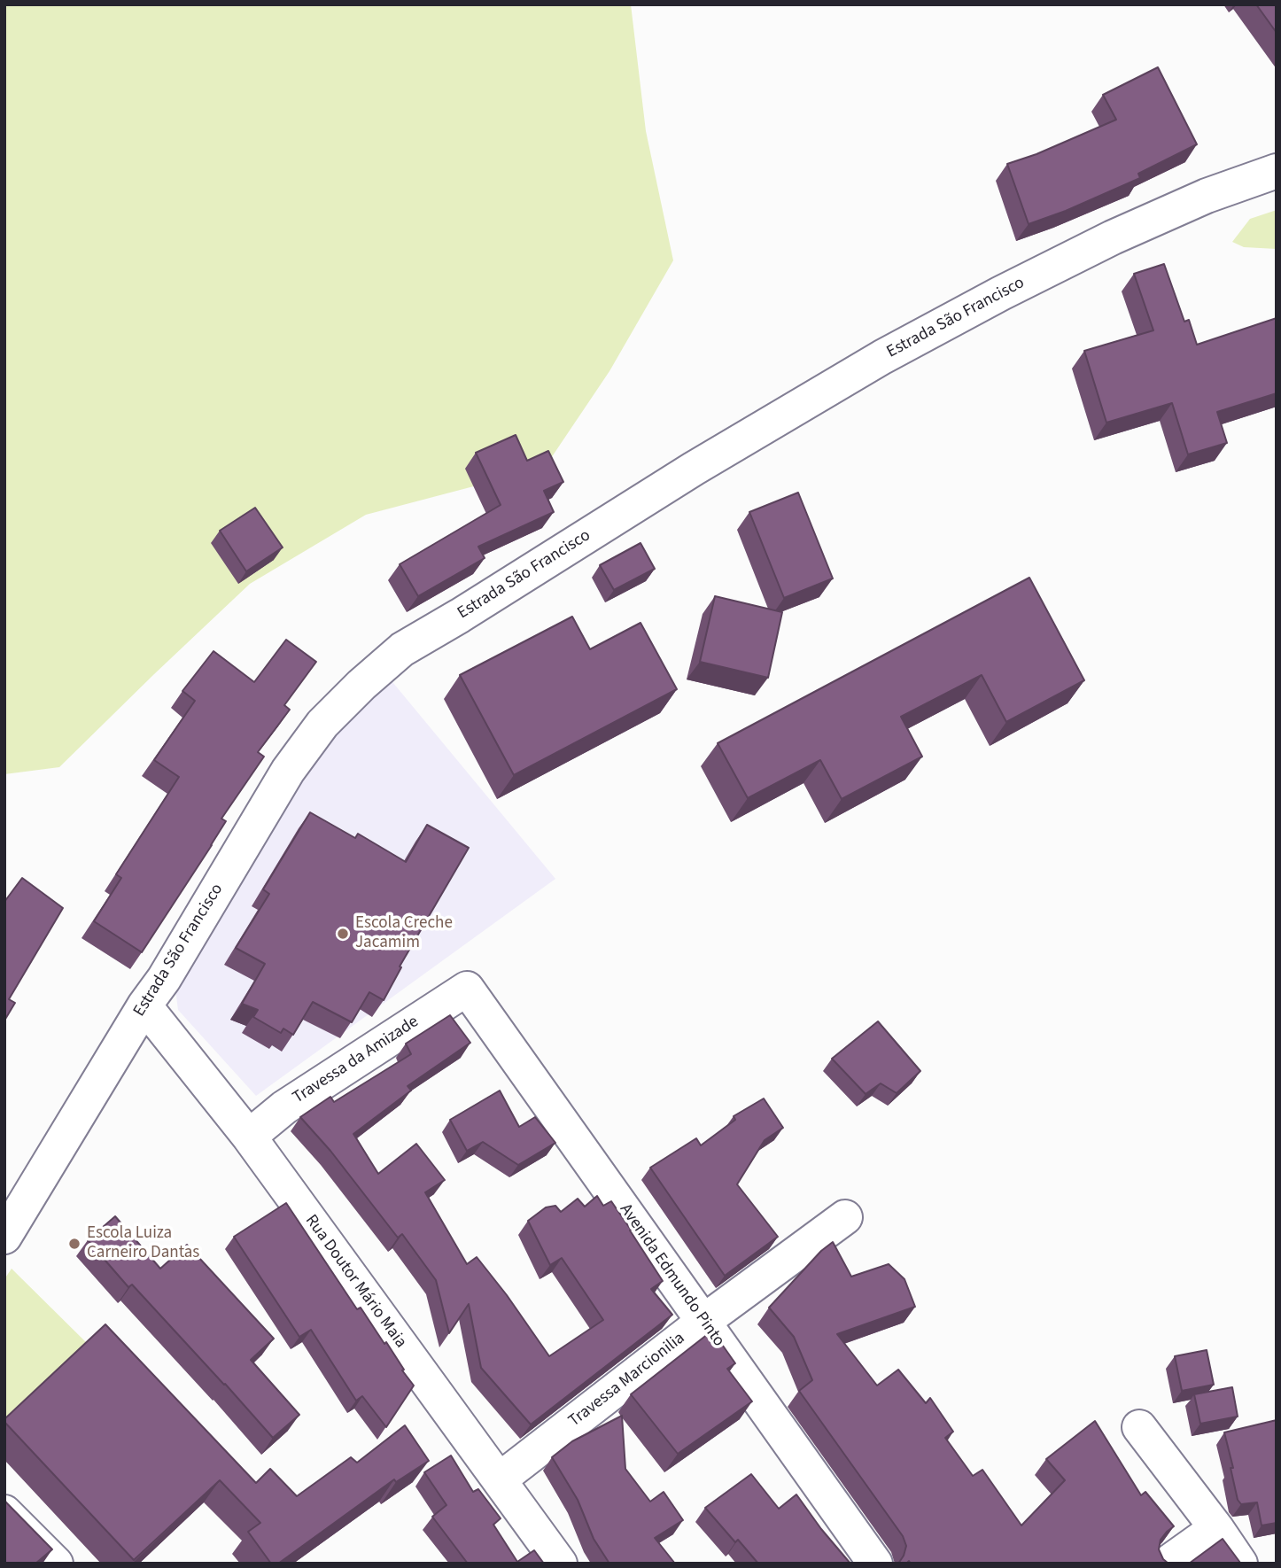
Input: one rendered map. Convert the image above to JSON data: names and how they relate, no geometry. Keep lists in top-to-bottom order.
{
  "streets": {
    "street": [
      "Estrada São Francisco",
      "Travessa da Amizade",
      "Avenida Edmundo Pinto",
      "Rua Doutor Mário Maia",
      "Travessa Marcionilia"
    ]
  },
  "crossings": [
    ["Estrada São Francisco", "Rua Doutor Mário Maia"],
    ["Travessa da Amizade", "Avenida Edmundo Pinto"],
    ["Travessa da Amizade", "Rua Doutor Mário Maia"],
    ["Avenida Edmundo Pinto", "Travessa Marcionilia"],
    ["Rua Doutor Mário Maia", "Travessa Marcionilia"]
  ],
  "places": ["Escola Creche Jacamim", "Escola Luiza Carneiro Dantas"]
}
